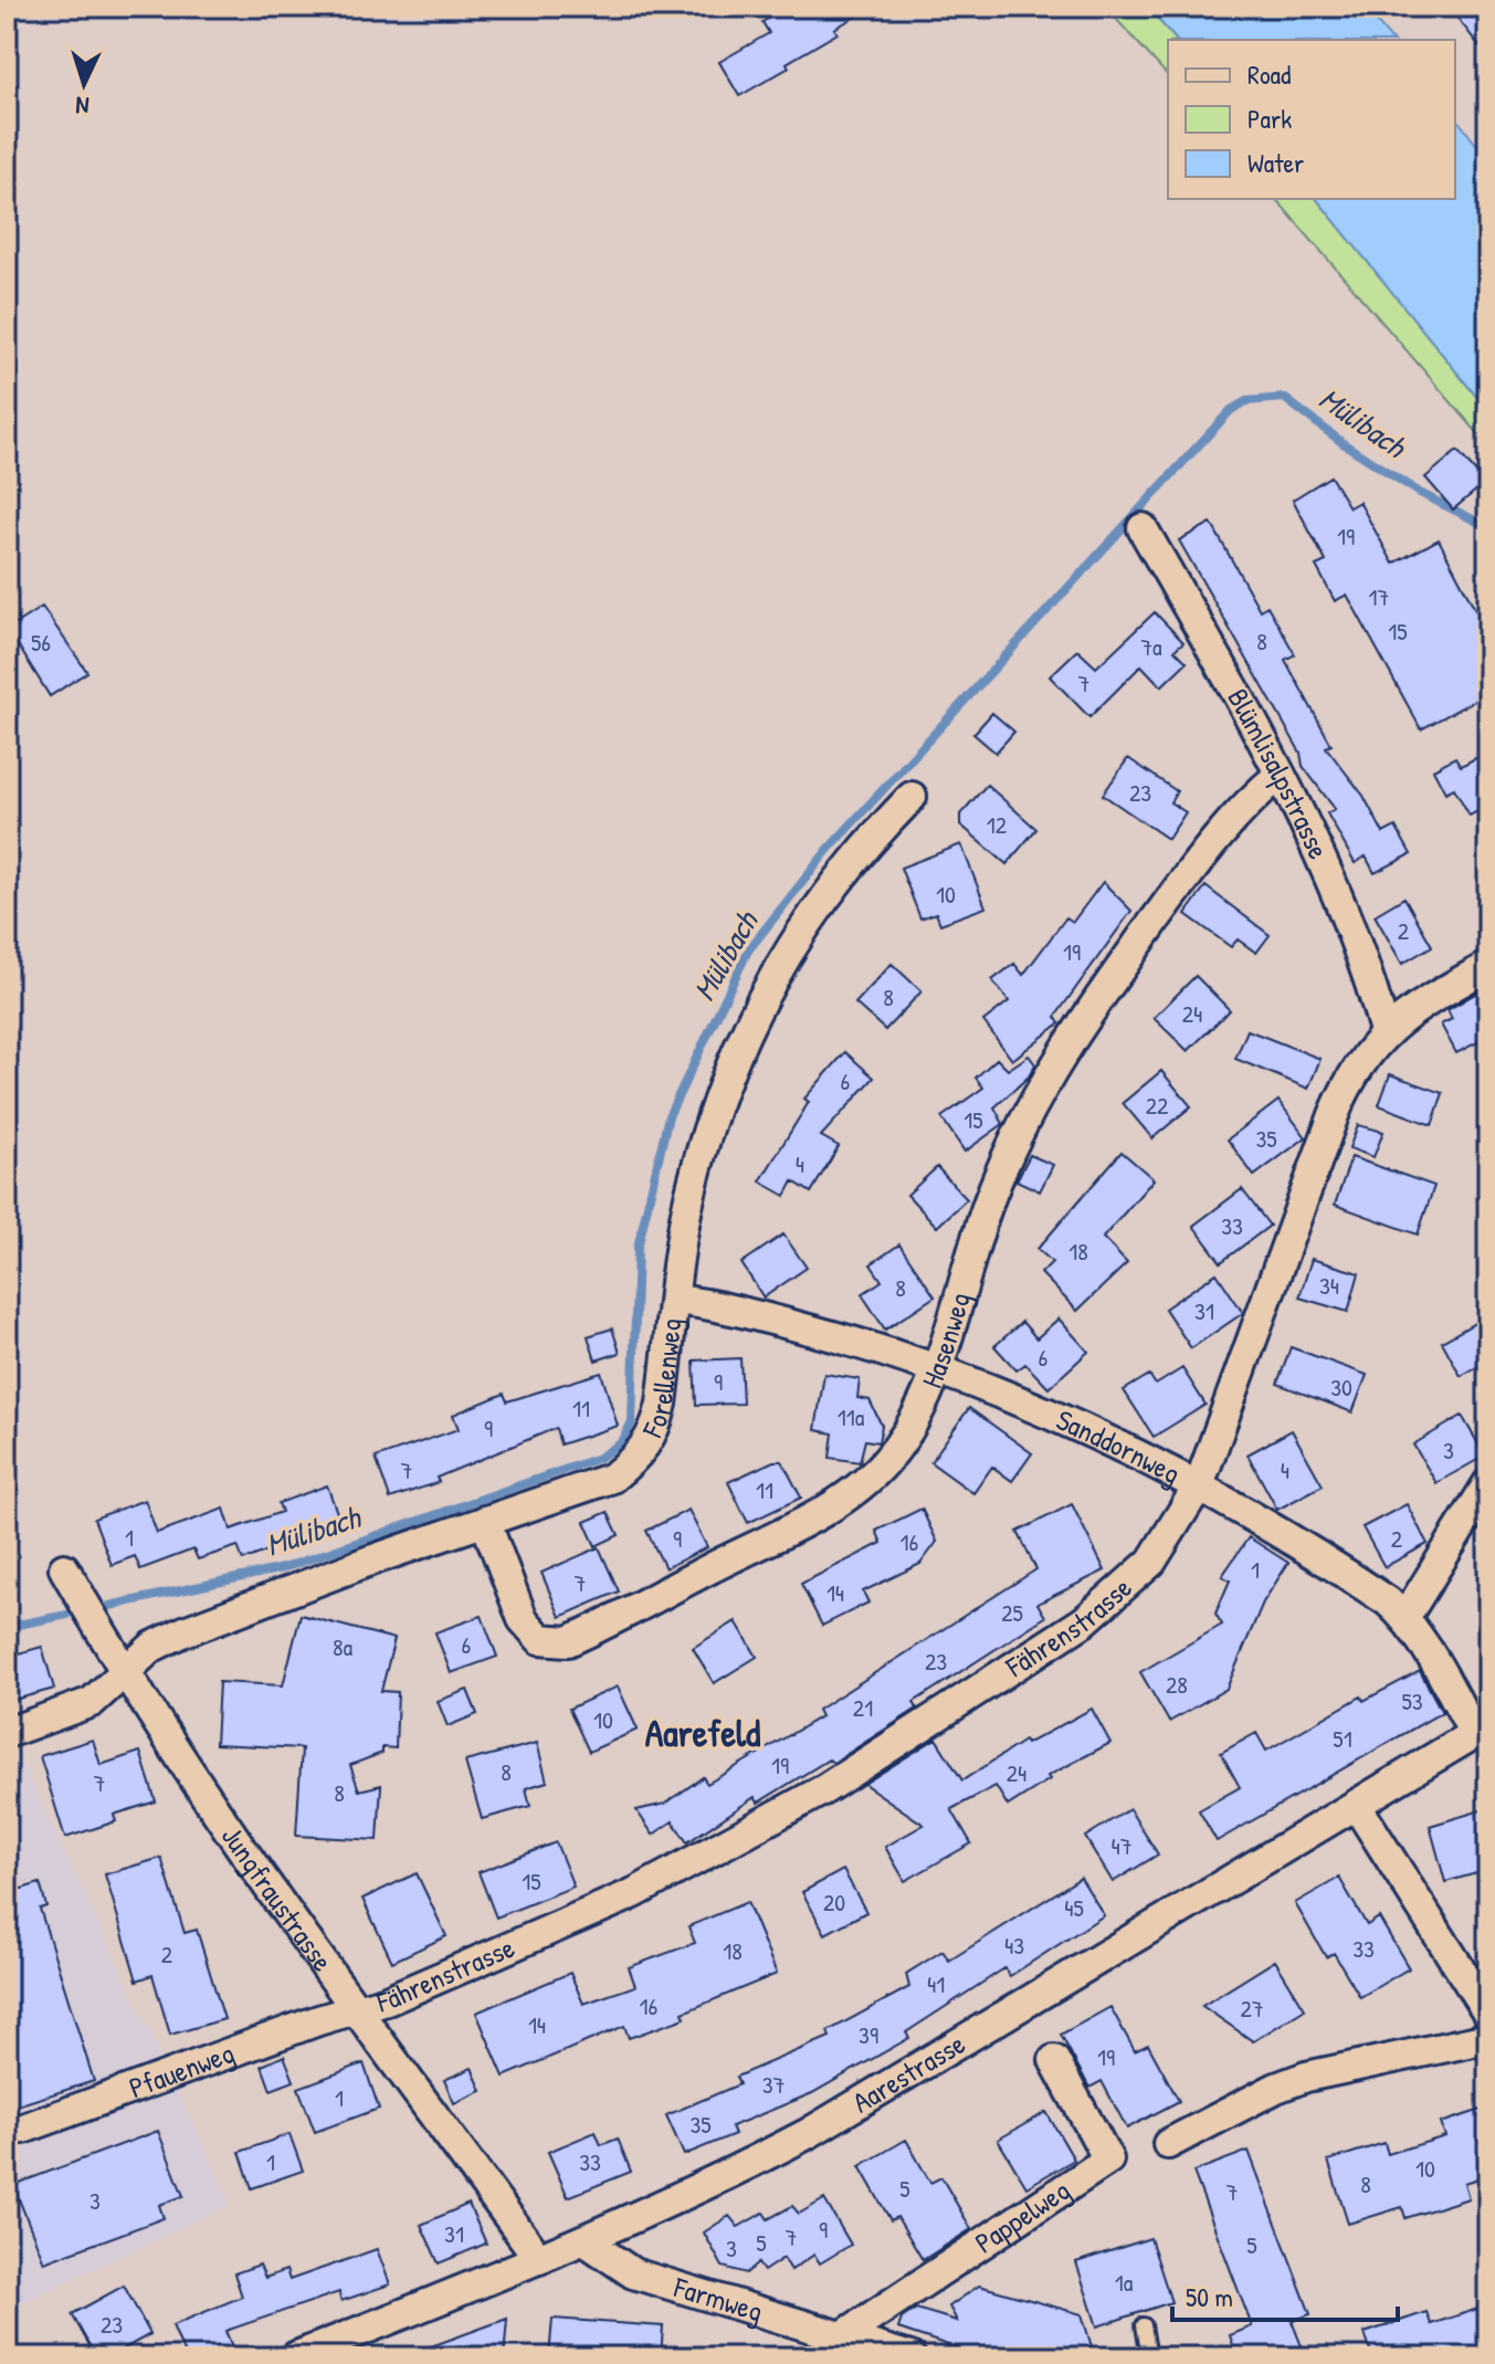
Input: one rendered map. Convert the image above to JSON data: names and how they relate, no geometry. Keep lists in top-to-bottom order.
{
  "streets": {
    "street": [
      "Blümlisalpstrasse",
      "Hasenweg",
      "Forellenweg",
      "Sanddornweg",
      "Fährenstrasse",
      "Jungfraustrasse",
      "Pfauenweg",
      "Aarestrasse",
      "Pappelweg",
      "Farmweg"
    ]
  },
  "crossings": [
    ["Blümlisalpstrasse", "Hasenweg"],
    ["Blümlisalpstrasse", "Fährenstrasse"],
    ["Hasenweg", "Forellenweg"],
    ["Hasenweg", "Sanddornweg"],
    ["Forellenweg", "Sanddornweg"],
    ["Forellenweg", "Jungfraustrasse"],
    ["Sanddornweg", "Fährenstrasse"],
    ["Sanddornweg", "Aarestrasse"],
    ["Fährenstrasse", "Jungfraustrasse"],
    ["Fährenstrasse", "Pfauenweg"],
    ["Jungfraustrasse", "Pfauenweg"],
    ["Jungfraustrasse", "Aarestrasse"],
    ["Aarestrasse", "Farmweg"],
    ["Pappelweg", "Farmweg"]
  ],
  "districts": ["Aarefeld"],
  "water": ["Mülibach"],
  "house_numbers": [
    "19",
    "17",
    "15",
    "8",
    "56",
    "7a",
    "7",
    "23",
    "12",
    "10",
    "2",
    "19",
    "8",
    "24",
    "6",
    "22",
    "15",
    "35",
    "4",
    "33",
    "18",
    "34",
    "8",
    "31",
    "6",
    "9",
    "30",
    "11",
    "11a",
    "9",
    "3",
    "7",
    "4",
    "11",
    "1",
    "9",
    "2",
    "16",
    "1",
    "7",
    "14",
    "25",
    "6",
    "8a",
    "23",
    "28",
    "53",
    "21",
    "10",
    "51",
    "19",
    "8",
    "24",
    "7",
    "8",
    "47",
    "15",
    "20",
    "45",
    "43",
    "33",
    "18",
    "2",
    "41",
    "16",
    "27",
    "14",
    "39",
    "19",
    "37",
    "1",
    "35",
    "1",
    "33",
    "10",
    "8",
    "5",
    "7",
    "3",
    "9",
    "31",
    "7",
    "5",
    "5",
    "3",
    "1a",
    "23"
  ],
  "legend": ["Road", "Park", "Water"],
  "scale_bar": "50 m",
  "north": "bottom"
}
